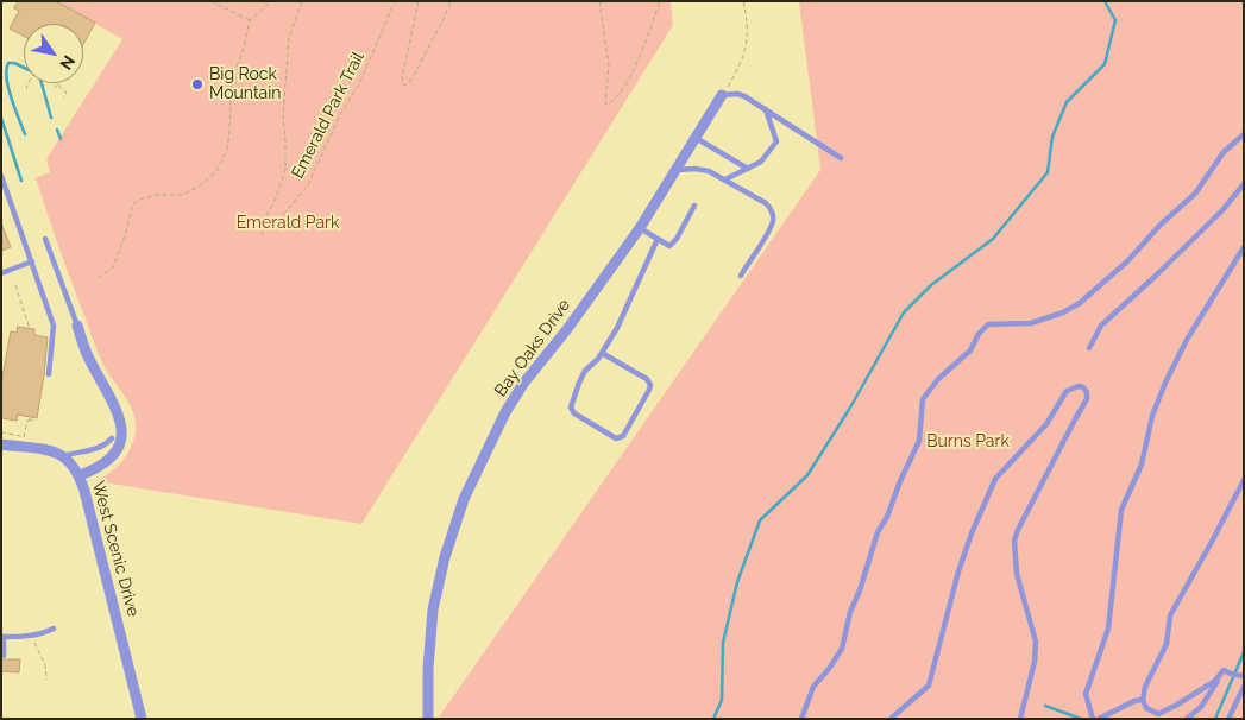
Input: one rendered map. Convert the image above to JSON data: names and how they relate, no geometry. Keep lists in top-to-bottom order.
{
  "streets": {
    "street": ["Bay Oaks Drive", "West Scenic Drive"],
    "path": ["Emerald Park Trail"]
  },
  "parks": ["Emerald Park", "Burns Park"],
  "places": ["Big Rock Mountain"],
  "north": "bottom right"
}
